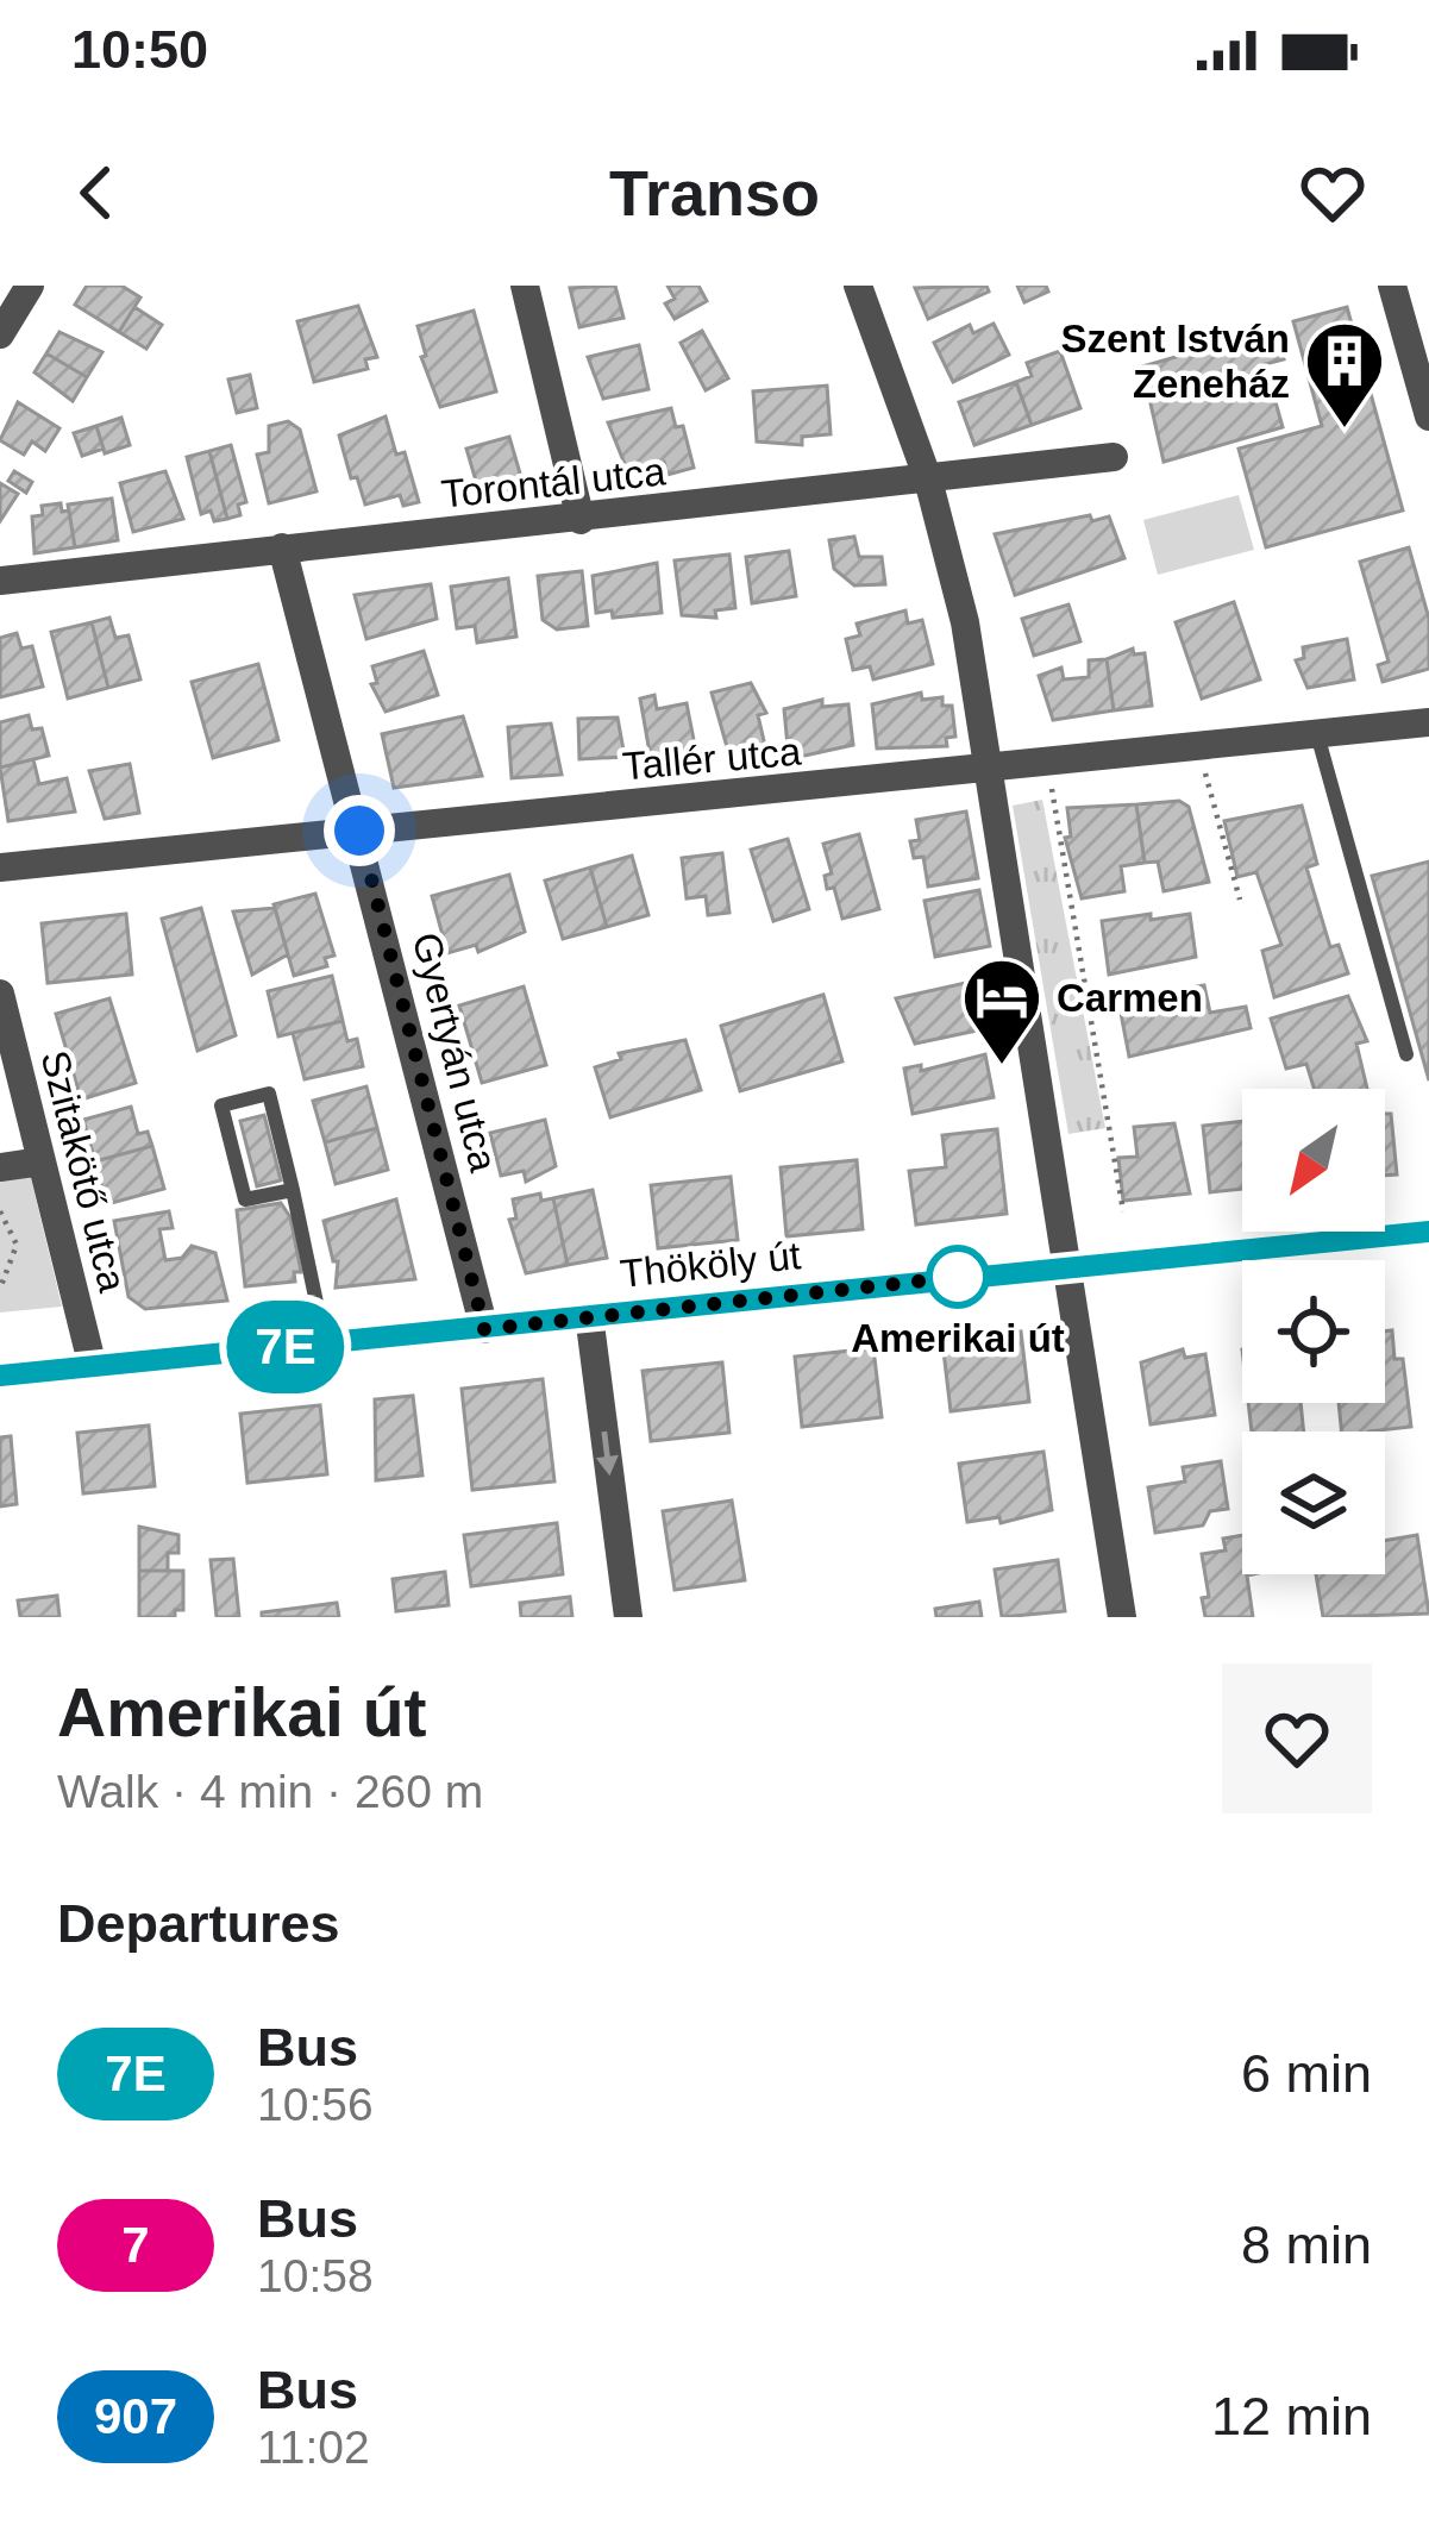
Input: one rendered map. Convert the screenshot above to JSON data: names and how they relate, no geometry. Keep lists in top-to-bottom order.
{
  "streets": {
    "main road": ["Thököly út"],
    "street": [
      "Torontál utca",
      "Tallér utca",
      "Gyertyán utca",
      "Szitakötő utca"
    ]
  },
  "crossings": [
    ["Torontál utca", "Gyertyán utca"],
    ["Tallér utca", "Gyertyán utca"],
    ["Gyertyán utca", "Thököly út"],
    ["Szitakötő utca", "Thököly út"]
  ],
  "places": {
    "building": ["Szent István Zeneház"],
    "hotel": ["Carmen"],
    "other": ["Amerikai út"]
  },
  "lines": ["bus line 7E"],
  "north": "bottom left",
  "page": {
    "status": "10:50",
    "header": "Transo",
    "on_map": "7E",
    "heading": [
      ["Amerikai út", "Walk · 4 min · 260 m"],
      "Departures"
    ],
    "list": [
      {
        "mark": "7E",
        "name": "Bus",
        "note": "10:56",
        "value": "6 min"
      },
      {
        "mark": "7",
        "name": "Bus",
        "note": "10:58",
        "value": "8 min"
      },
      {
        "mark": "907",
        "name": "Bus",
        "note": "11:02",
        "value": "12 min"
      }
    ]
  }
}
